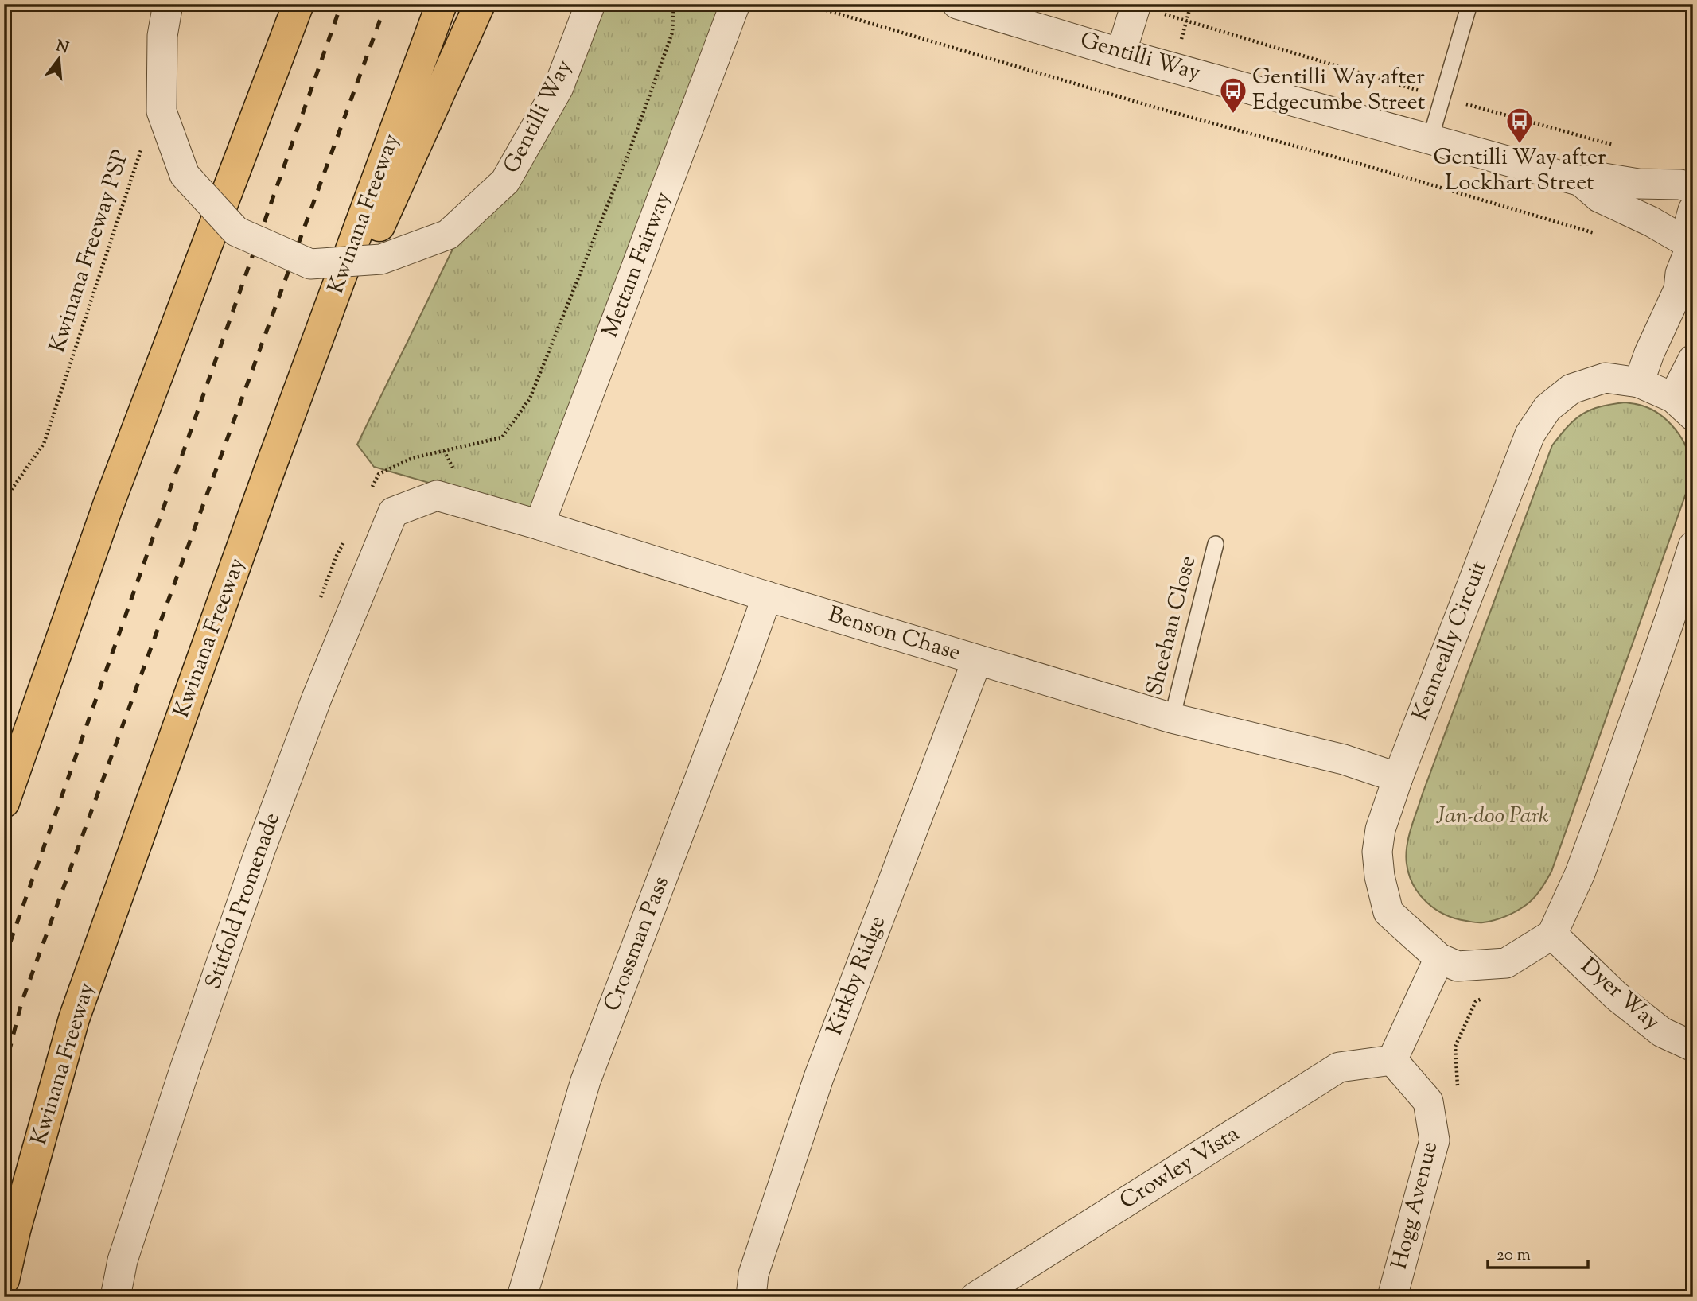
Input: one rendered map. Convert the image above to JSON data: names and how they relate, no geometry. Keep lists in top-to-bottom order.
{
  "streets": {
    "highway": ["Kwinana Freeway"],
    "street": [
      "Gentilli Way",
      "Mettam Fairway",
      "Benson Chase",
      "Kenneally Circuit",
      "Stitfold Promenade",
      "Crossman Pass",
      "Kirkby Ridge",
      "Dyer Way",
      "Crowley Vista",
      "Hogg Avenue"
    ],
    "lane": ["Sheehan Close"],
    "path": ["Kwinana Freeway PSP"]
  },
  "crossings": [
    ["Mettam Fairway", "Benson Chase"],
    ["Sheehan Close", "Benson Chase"],
    ["Benson Chase", "Kenneally Circuit"],
    ["Benson Chase", "Stitfold Promenade"],
    ["Benson Chase", "Crossman Pass"],
    ["Benson Chase", "Kirkby Ridge"],
    ["Kenneally Circuit", "Dyer Way"],
    ["Crowley Vista", "Hogg Avenue"]
  ],
  "parks": ["Jan-doo Park"],
  "places": {
    "bus stop": ["Gentilli Way after Edgecumbe Street", "Gentilli Way after Lockhart Street"]
  },
  "scale_bar": "20 m",
  "north": "top"
}
